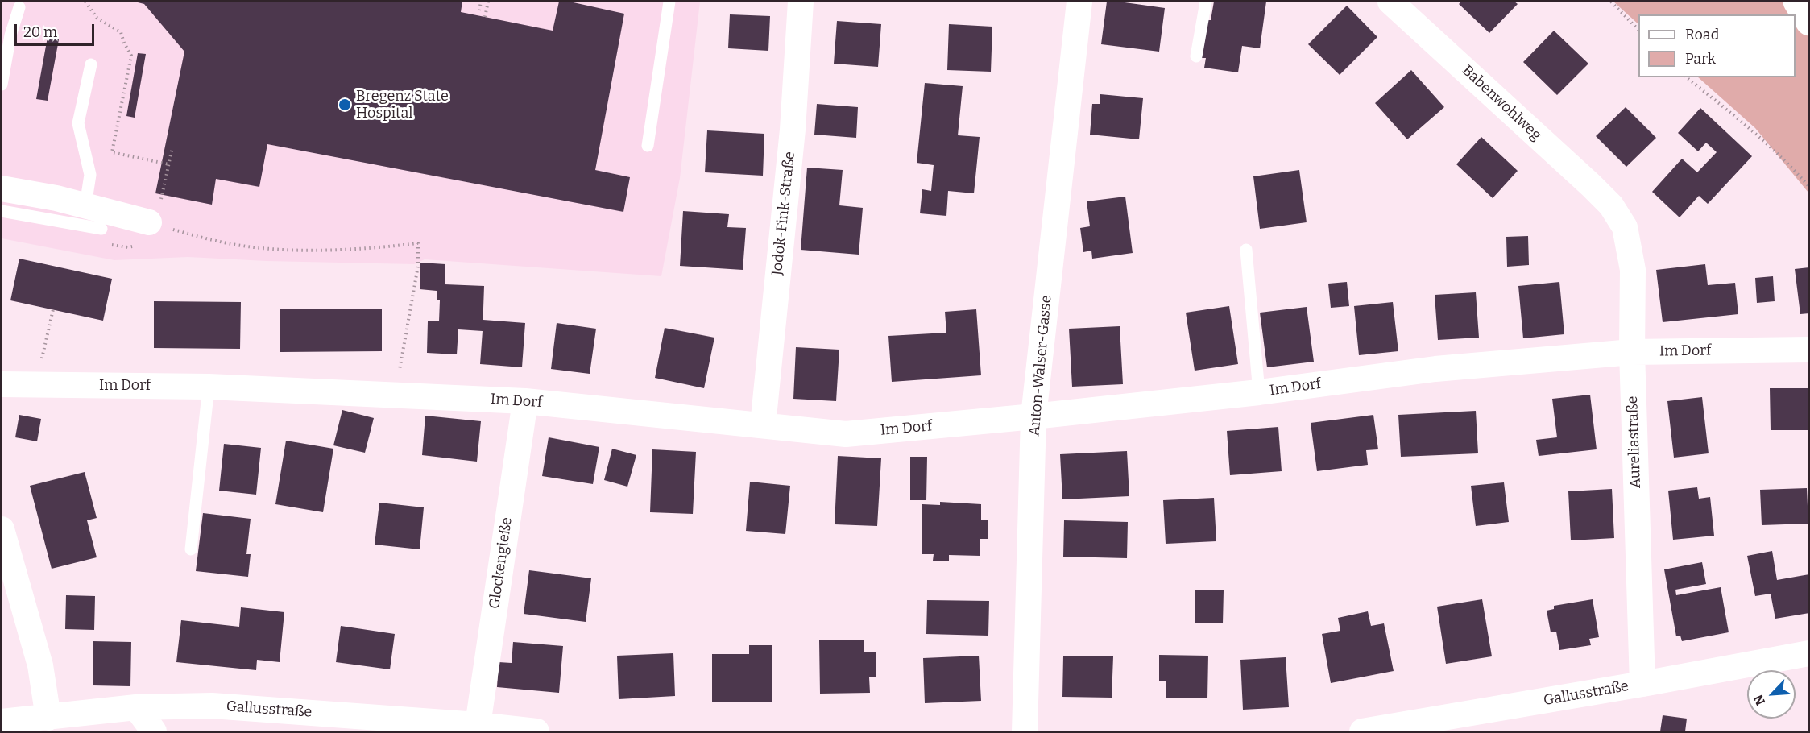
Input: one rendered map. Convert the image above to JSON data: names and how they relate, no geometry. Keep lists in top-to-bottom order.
{
  "streets": {
    "street": [
      "Babenwohlweg",
      "Jodok-Fink-Straße",
      "Im Dorf",
      "Anton-Walser-Gasse",
      "Aureliastraße",
      "Glockengieße",
      "Gallusstraße"
    ]
  },
  "crossings": [
    ["Babenwohlweg", "Aureliastraße"],
    ["Jodok-Fink-Straße", "Im Dorf"],
    ["Im Dorf", "Anton-Walser-Gasse"],
    ["Im Dorf", "Aureliastraße"],
    ["Im Dorf", "Glockengieße"],
    ["Aureliastraße", "Gallusstraße"],
    ["Glockengieße", "Gallusstraße"]
  ],
  "places": ["Bregenz State Hospital"],
  "legend": ["Road", "Park"],
  "scale_bar": "20 m",
  "north": "bottom left"
}
